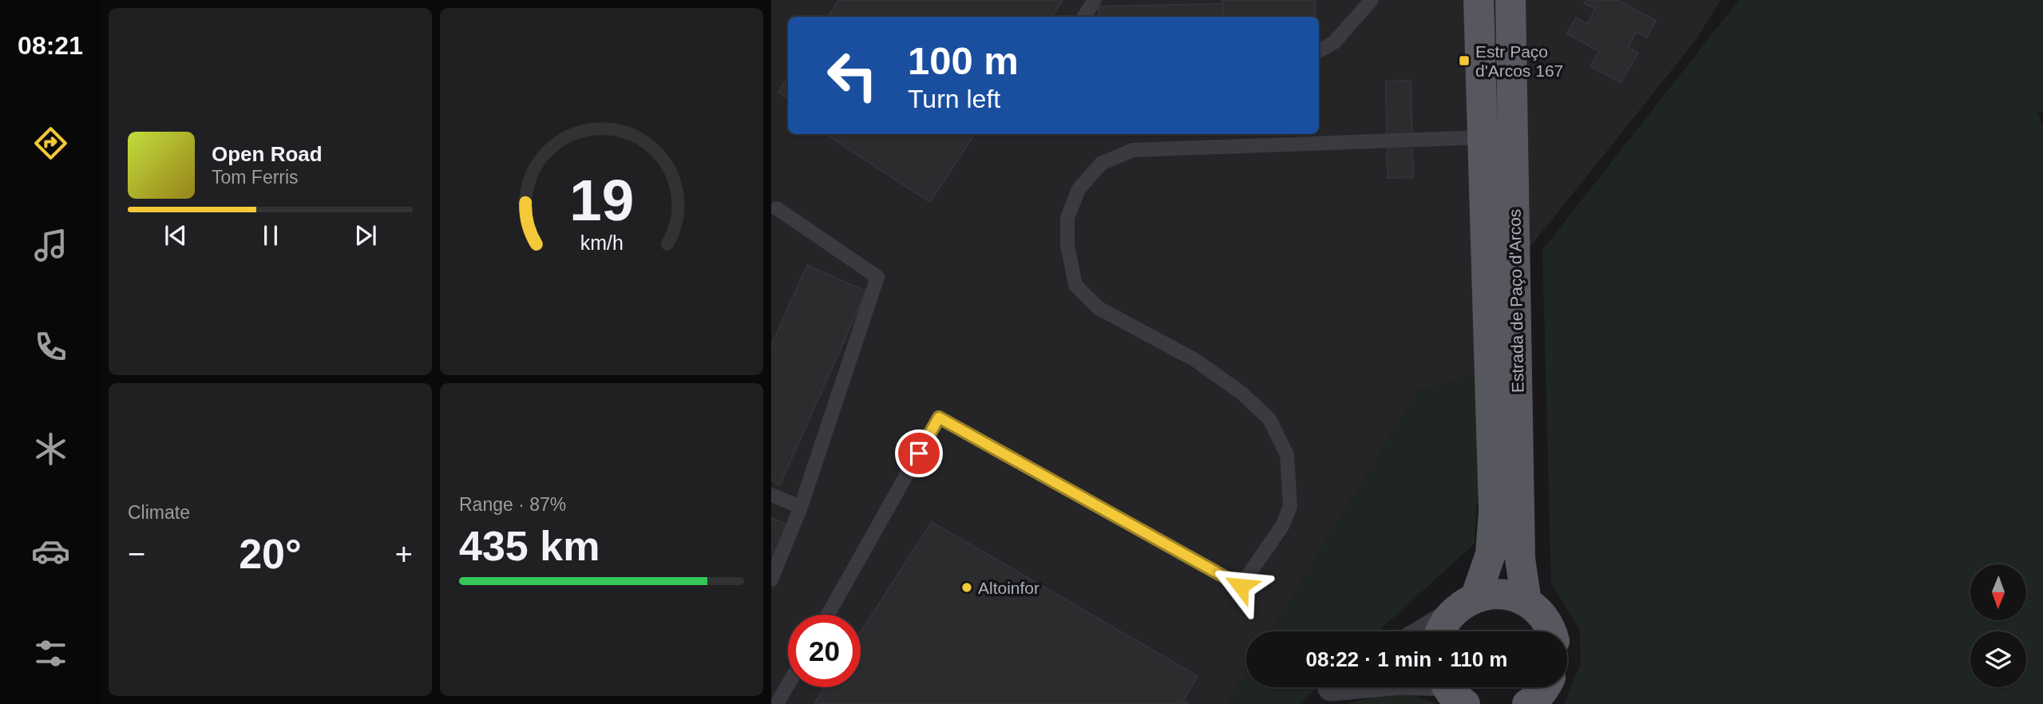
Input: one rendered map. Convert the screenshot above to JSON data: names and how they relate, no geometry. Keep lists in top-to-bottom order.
{
  "streets": {
    "main road": ["Estrada de Paço d'Arcos"]
  },
  "places": {
    "transit": ["Estr Paço d'Arcos 167"],
    "other": ["Altoinfor"]
  },
  "north": "bottom",
  "page": {
    "tabs": "08:21",
    "turn": ["100 m", "Turn left"],
    "song": ["Open Road", "Tom Ferris"],
    "tile": [
      "Climate",
      ["Range · 87%", "435 km"]
    ],
    "heat": ["−", "20°", "+"],
    "limit": "20",
    "trip": "08:22 · 1 min · 110 m",
    "gauge": ["19", "km/h"]
  }
}
